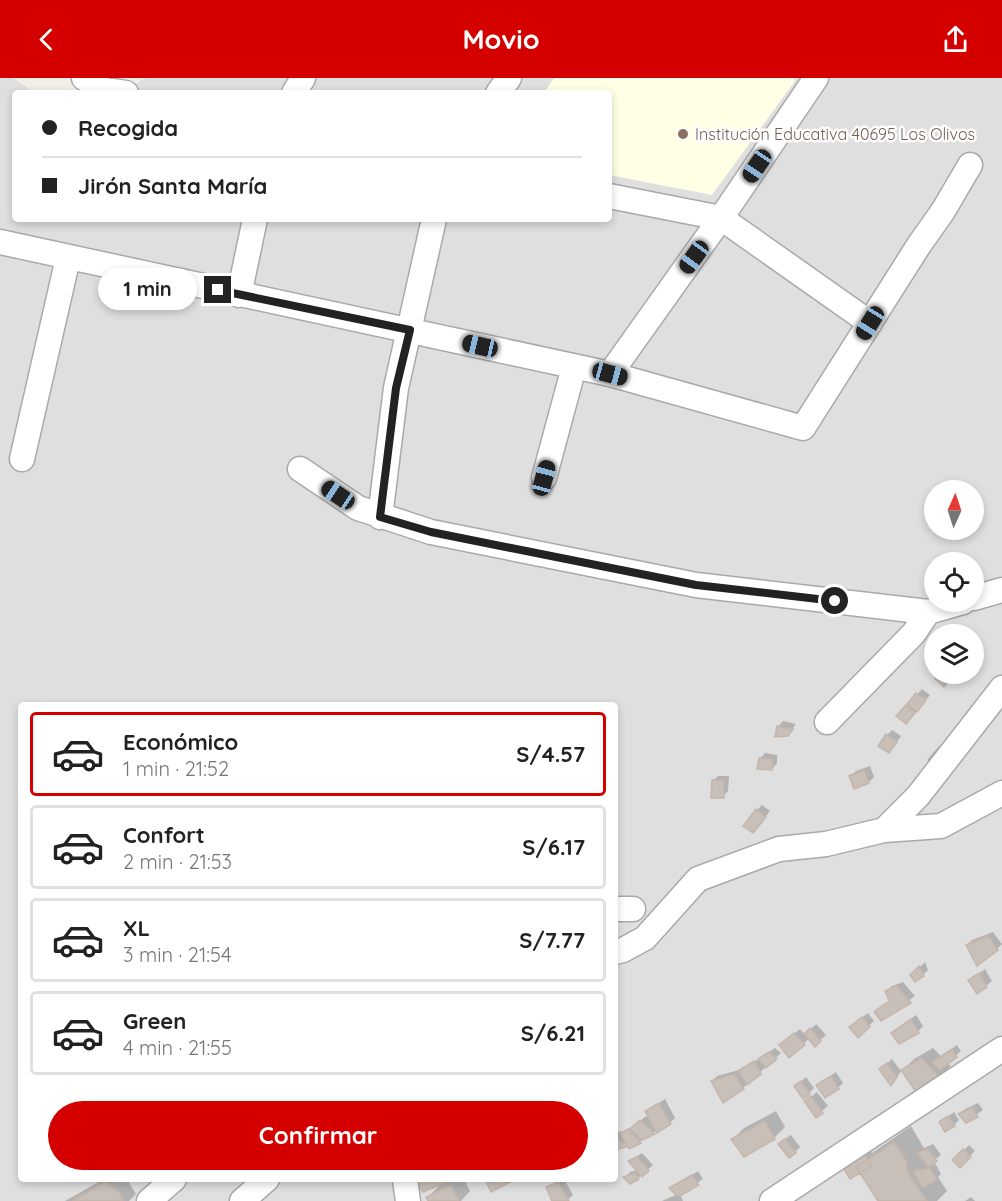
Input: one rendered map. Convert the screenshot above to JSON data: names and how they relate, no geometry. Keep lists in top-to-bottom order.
{
  "places": ["Institución Educativa 40695 Los Olivos"],
  "north": "top",
  "page": {
    "header": "Movio",
    "banner": ["Recogida", "Jirón Santa María"],
    "bubble": "1 min",
    "list": [
      {
        "name": "Económico",
        "note": "1 min · 21:52",
        "value": "S/4.57"
      },
      {
        "name": "Confort",
        "note": "2 min · 21:53",
        "value": "S/6.17"
      },
      {
        "name": "XL",
        "note": "3 min · 21:54",
        "value": "S/7.77"
      },
      {
        "name": "Green",
        "note": "4 min · 21:55",
        "value": "S/6.21"
      }
    ],
    "buttons": "Confirmar"
  }
}
